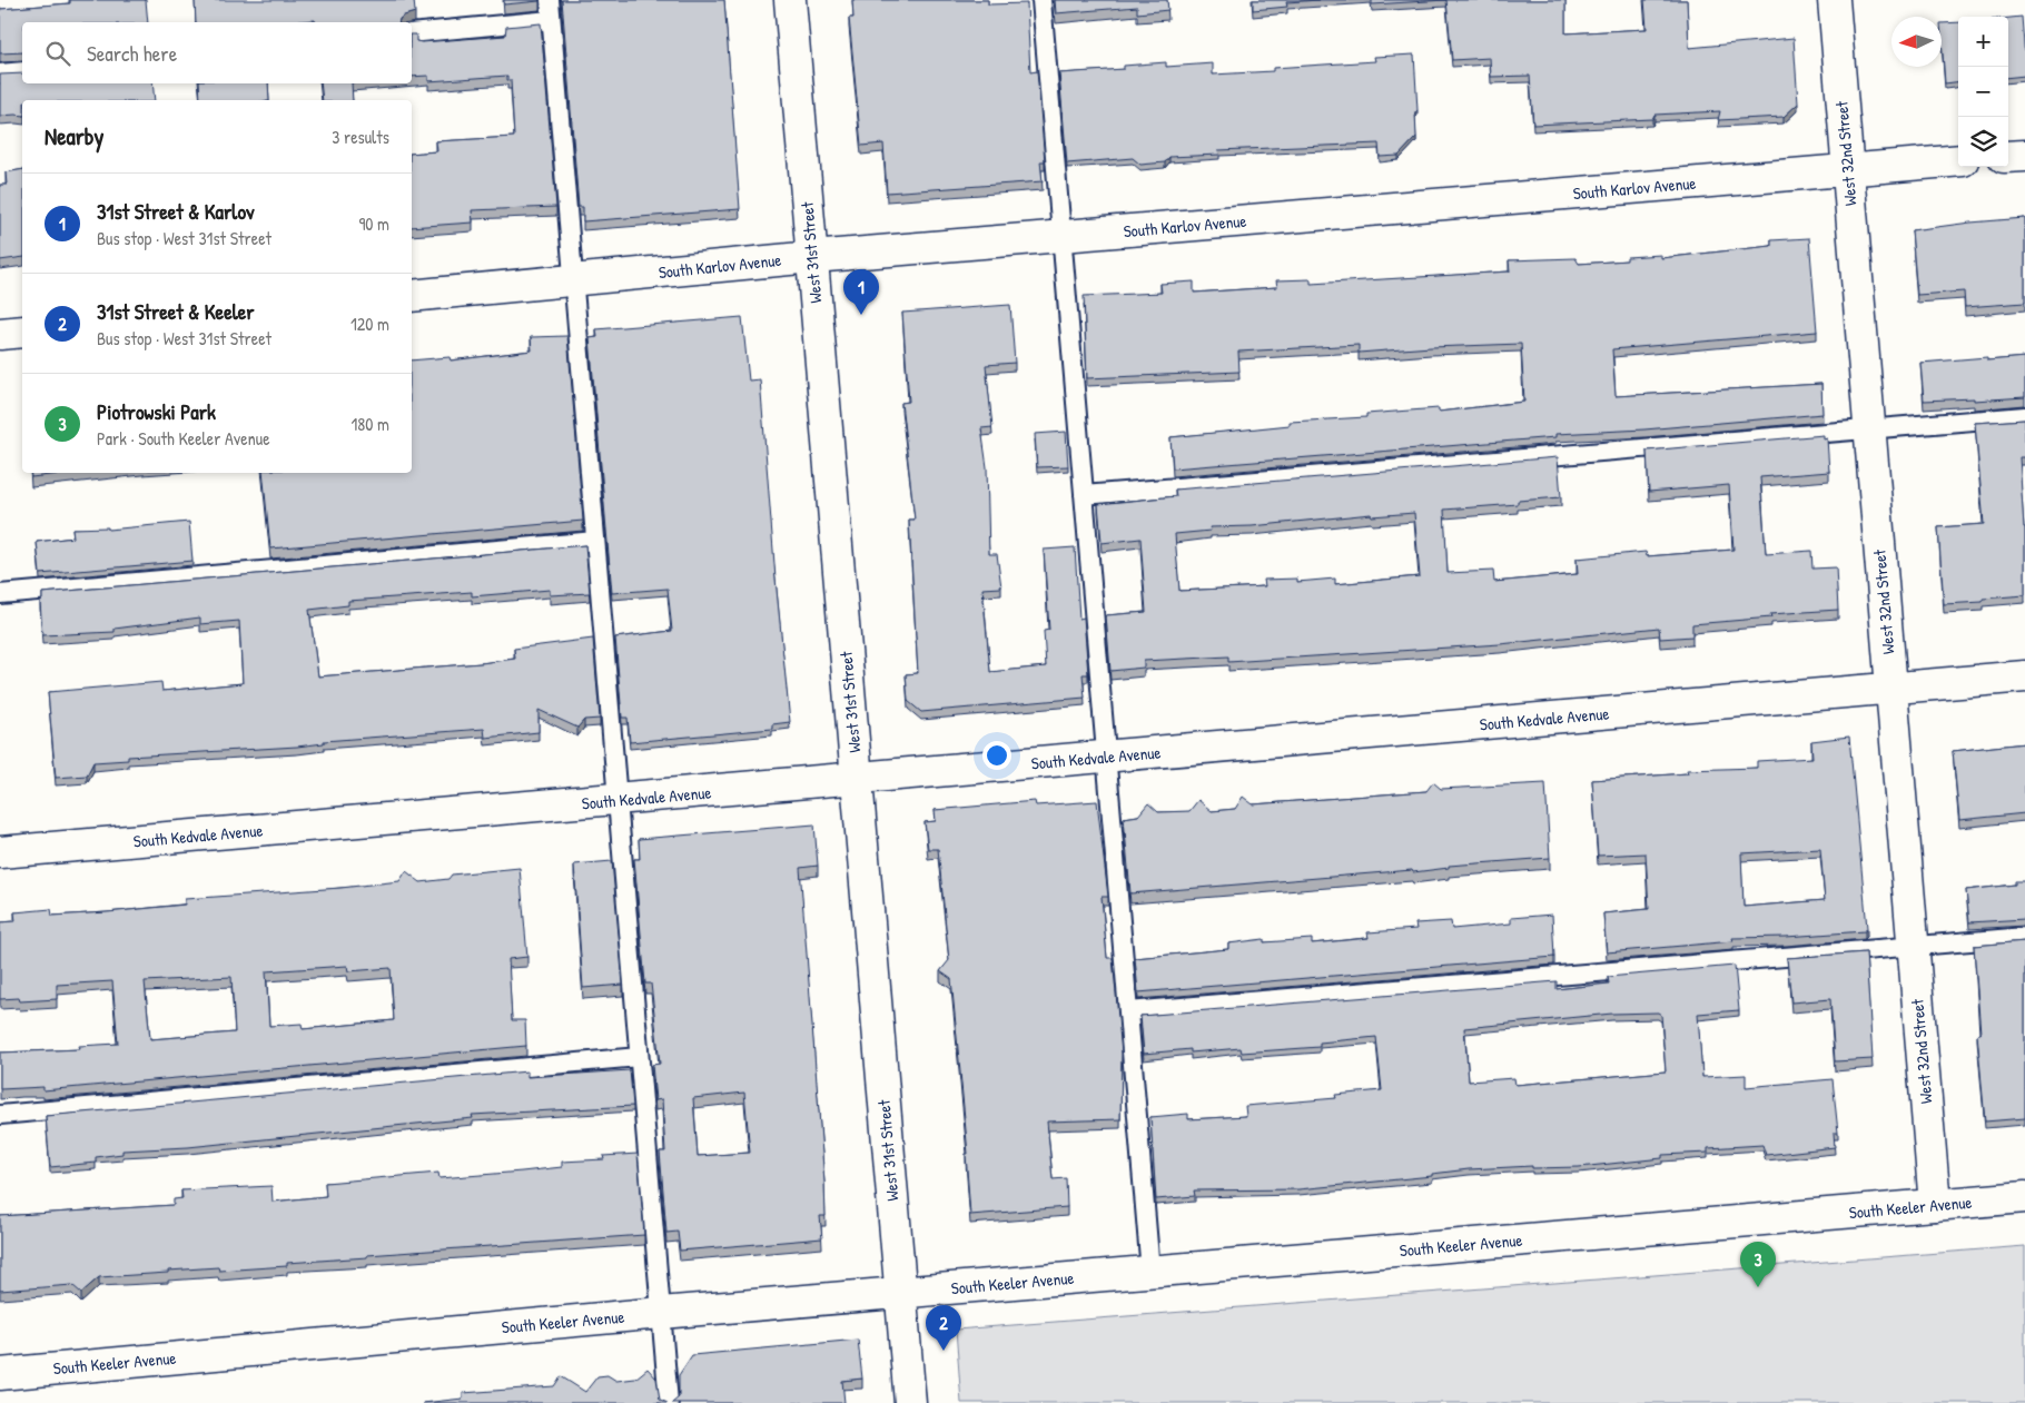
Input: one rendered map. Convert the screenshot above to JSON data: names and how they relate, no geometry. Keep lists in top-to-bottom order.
{
  "streets": {
    "street": [
      "West 32nd Street",
      "South Karlov Avenue",
      "West 31st Street",
      "South Kedvale Avenue",
      "South Keeler Avenue"
    ]
  },
  "crossings": [
    ["West 32nd Street", "South Karlov Avenue"],
    ["West 32nd Street", "South Kedvale Avenue"],
    ["West 32nd Street", "South Keeler Avenue"],
    ["South Karlov Avenue", "West 31st Street"],
    ["West 31st Street", "South Kedvale Avenue"],
    ["West 31st Street", "South Keeler Avenue"]
  ],
  "north": "left",
  "page": {
    "map_buttons": ["+", "−"],
    "search": "Search here",
    "heading": ["Nearby", "3 results"],
    "list": [
      {
        "mark": "1",
        "name": "31st Street & Karlov",
        "note": "Bus stop · West 31st Street",
        "value": "90 m"
      },
      {
        "mark": "2",
        "name": "31st Street & Keeler",
        "note": "Bus stop · West 31st Street",
        "value": "120 m"
      },
      {
        "mark": "3",
        "name": "Piotrowski Park",
        "note": "Park · South Keeler Avenue",
        "value": "180 m"
      }
    ],
    "pins": ["1", "3", "2"]
  }
}
